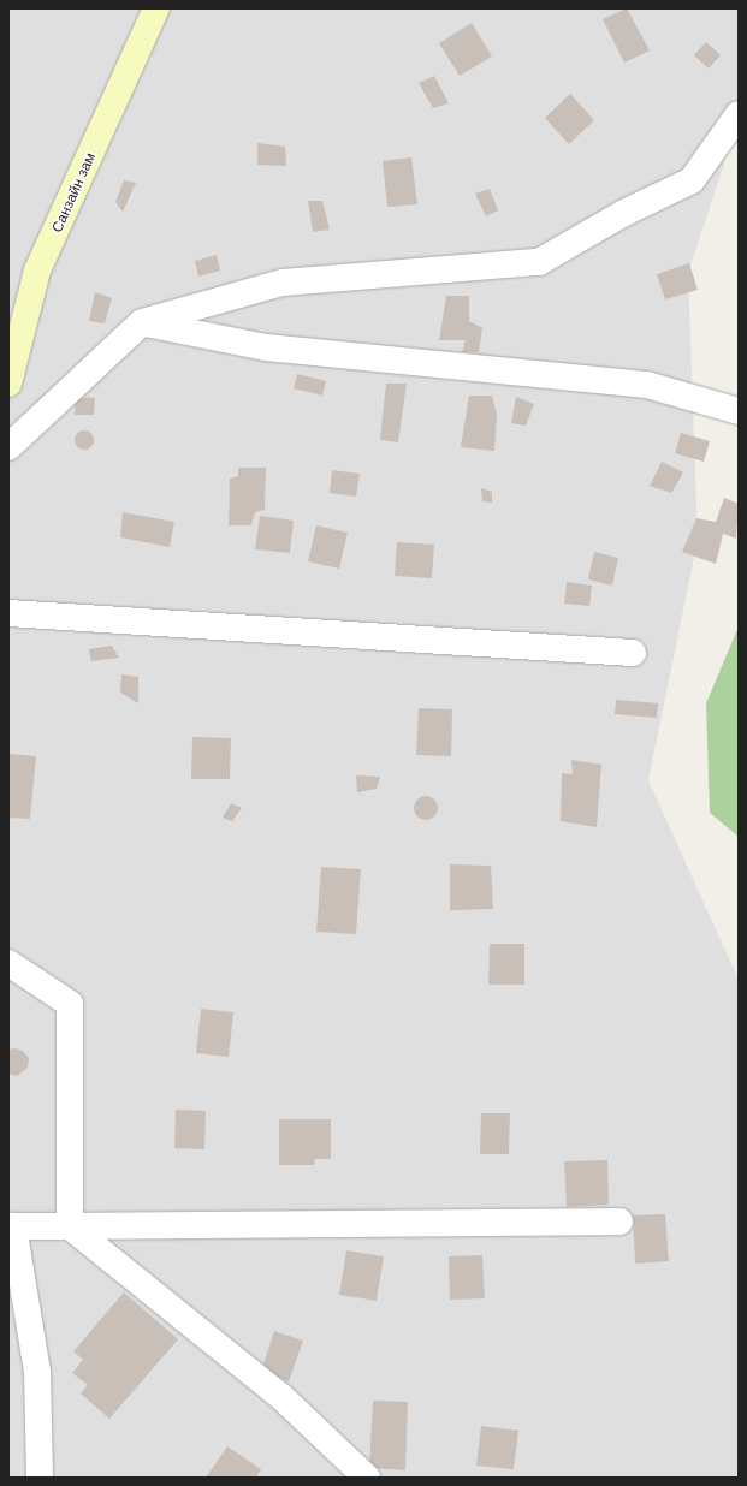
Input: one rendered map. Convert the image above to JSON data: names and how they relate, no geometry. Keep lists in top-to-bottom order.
{
  "streets": {
    "main road": ["Санзайн зам"]
  }
}
